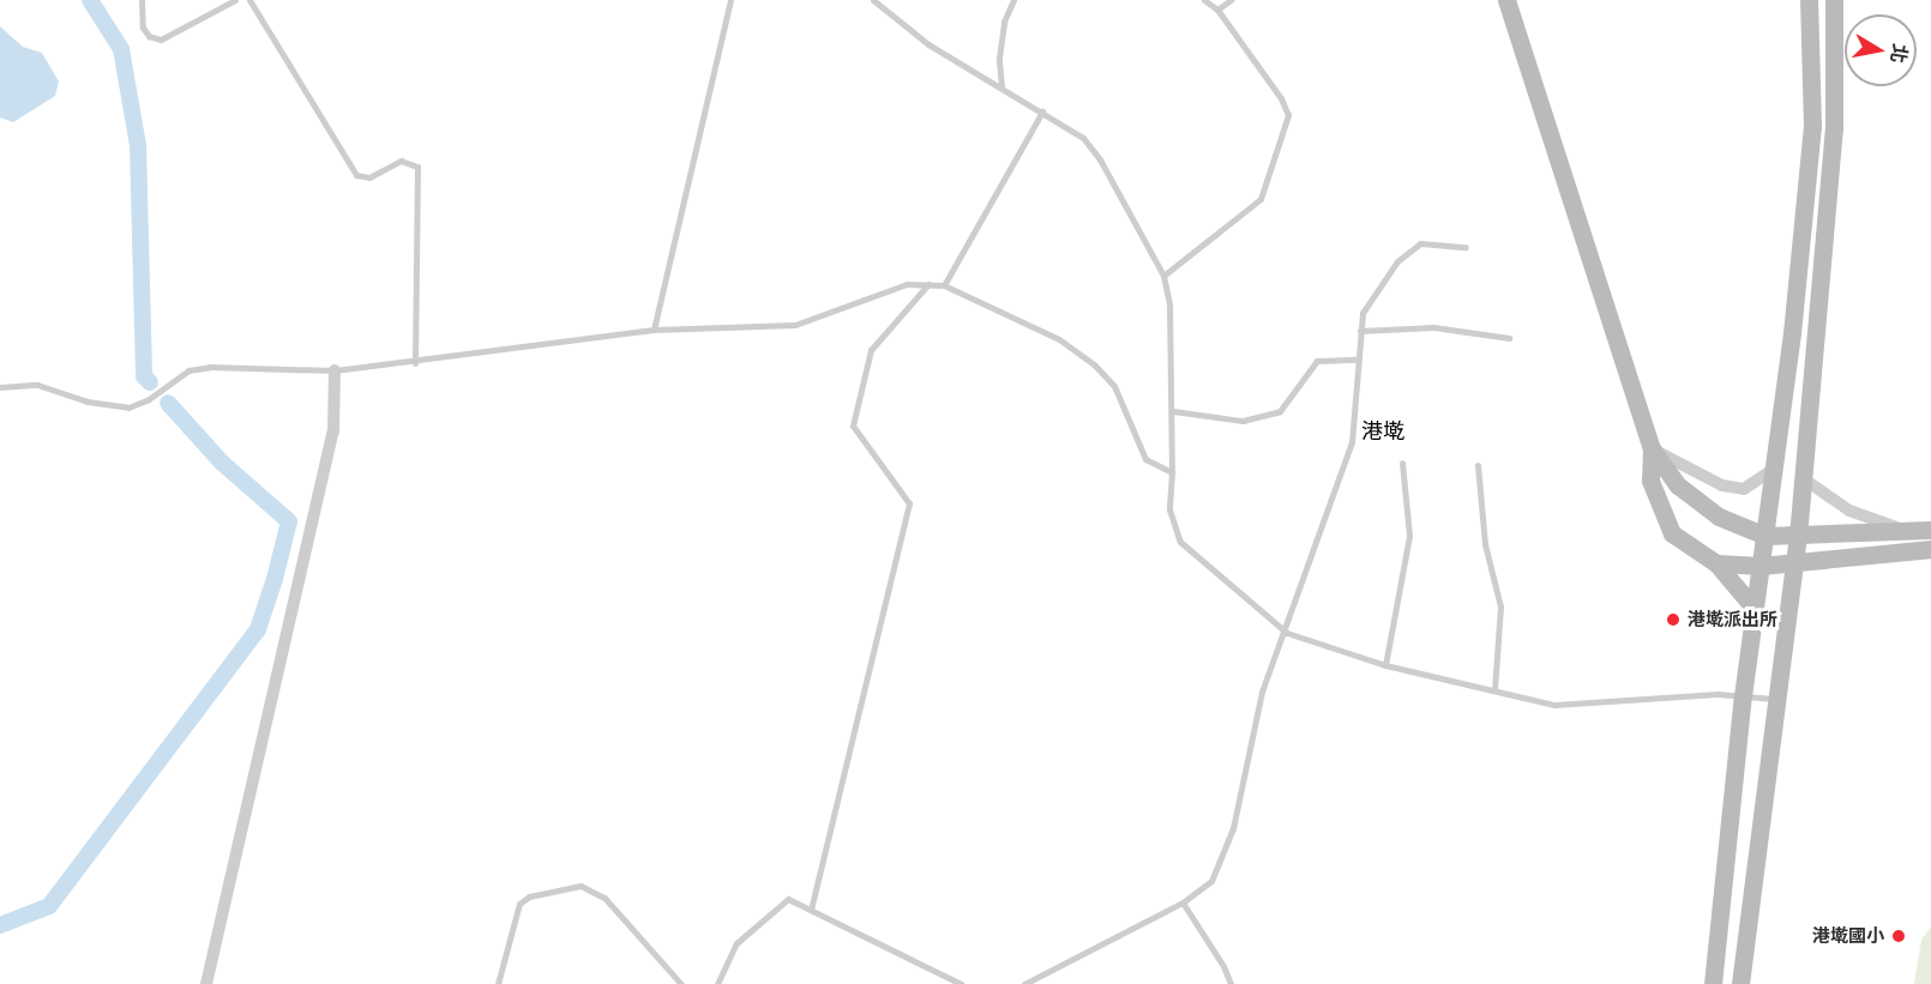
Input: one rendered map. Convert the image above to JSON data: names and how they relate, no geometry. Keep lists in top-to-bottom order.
{
  "districts": ["港墘"],
  "places": ["港墘派出所", "港墘國小"],
  "north": "right"
}
